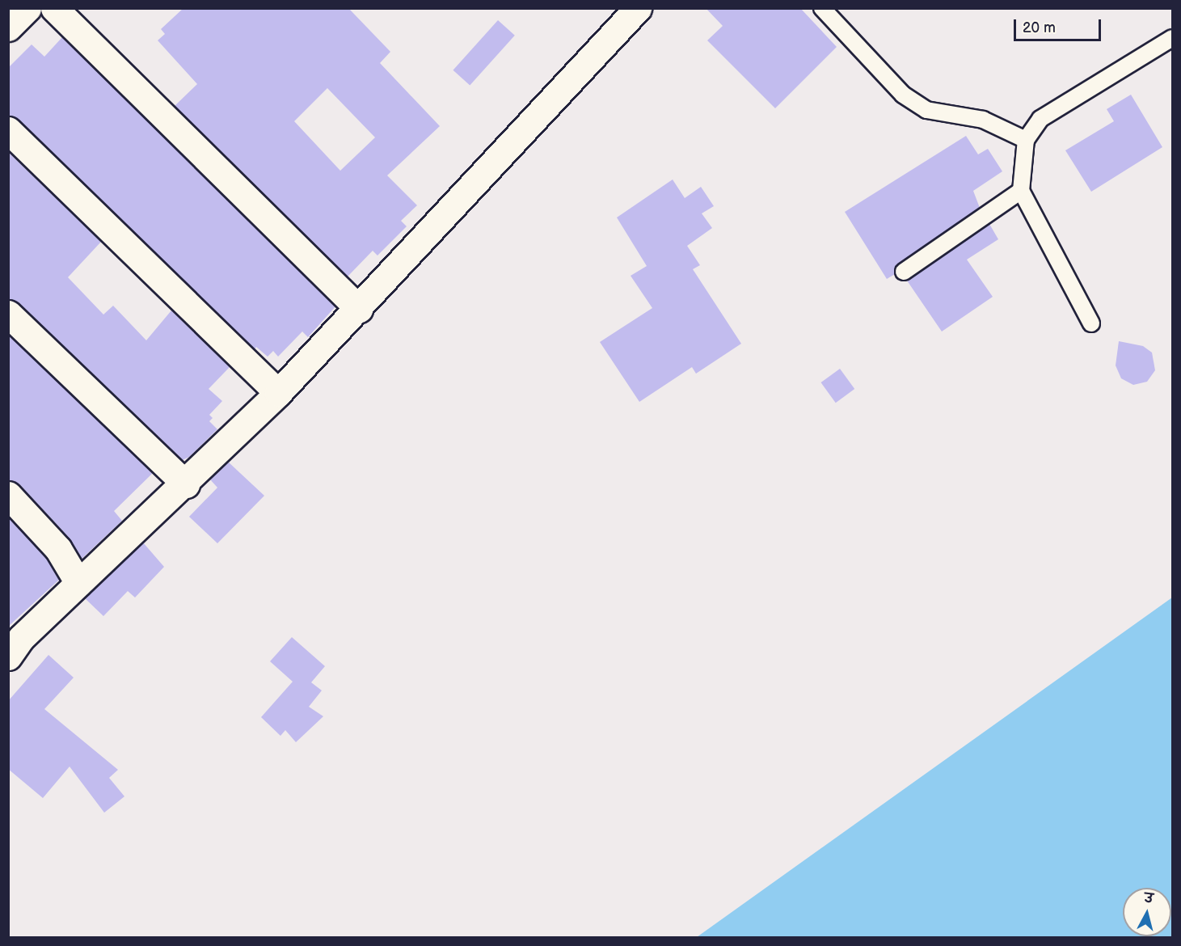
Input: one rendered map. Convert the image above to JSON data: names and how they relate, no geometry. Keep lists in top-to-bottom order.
{
  "scale_bar": "20 m",
  "north": "top"
}
